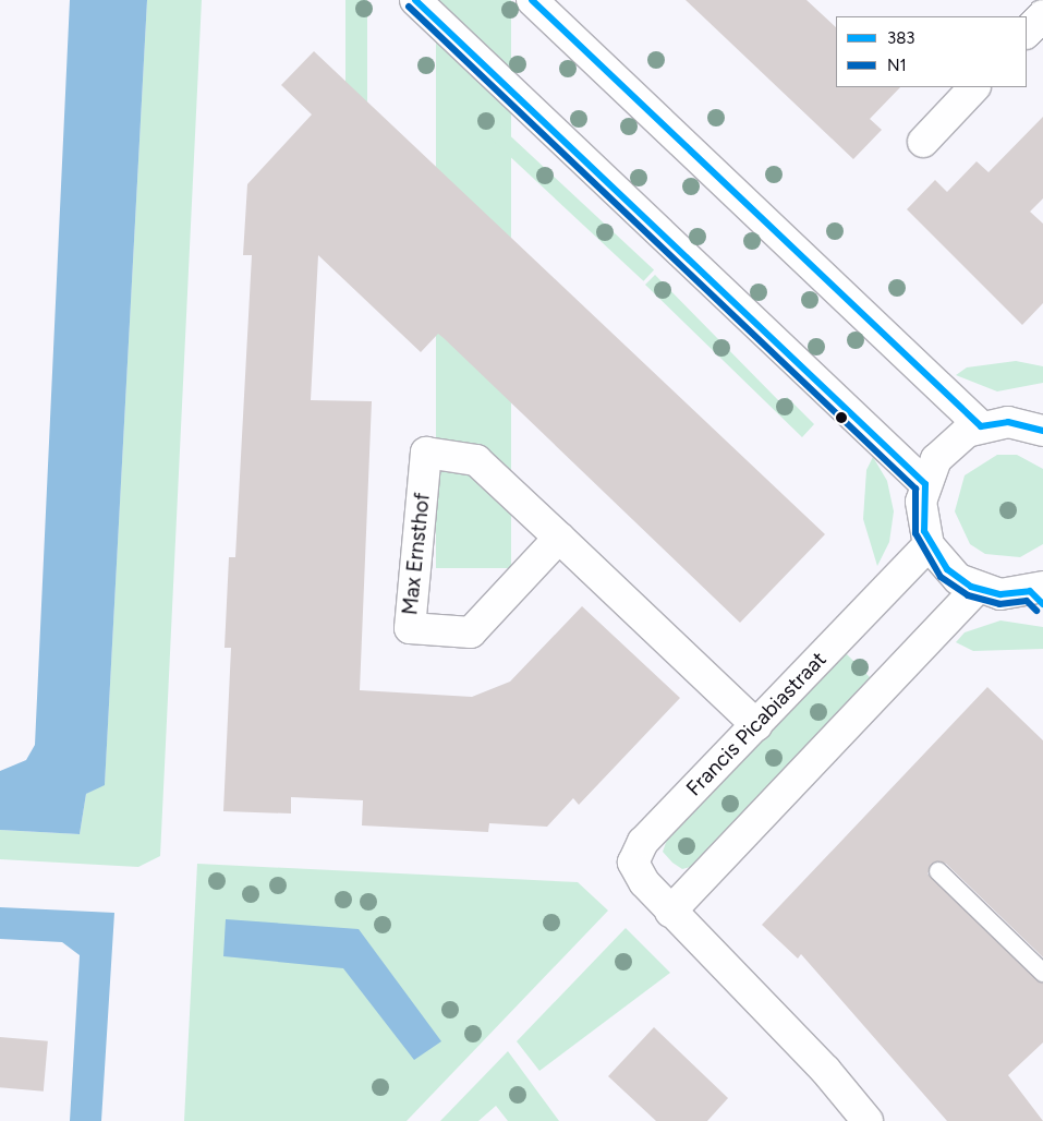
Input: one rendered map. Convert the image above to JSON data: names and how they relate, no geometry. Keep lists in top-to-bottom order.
{
  "streets": {
    "street": ["Max Ernsthof", "Francis Picabiastraat"]
  },
  "crossings": [
    ["Max Ernsthof", "Francis Picabiastraat"]
  ],
  "lines": ["transit line 383", "transit line N1"],
  "legend": ["383", "N1"]
}
